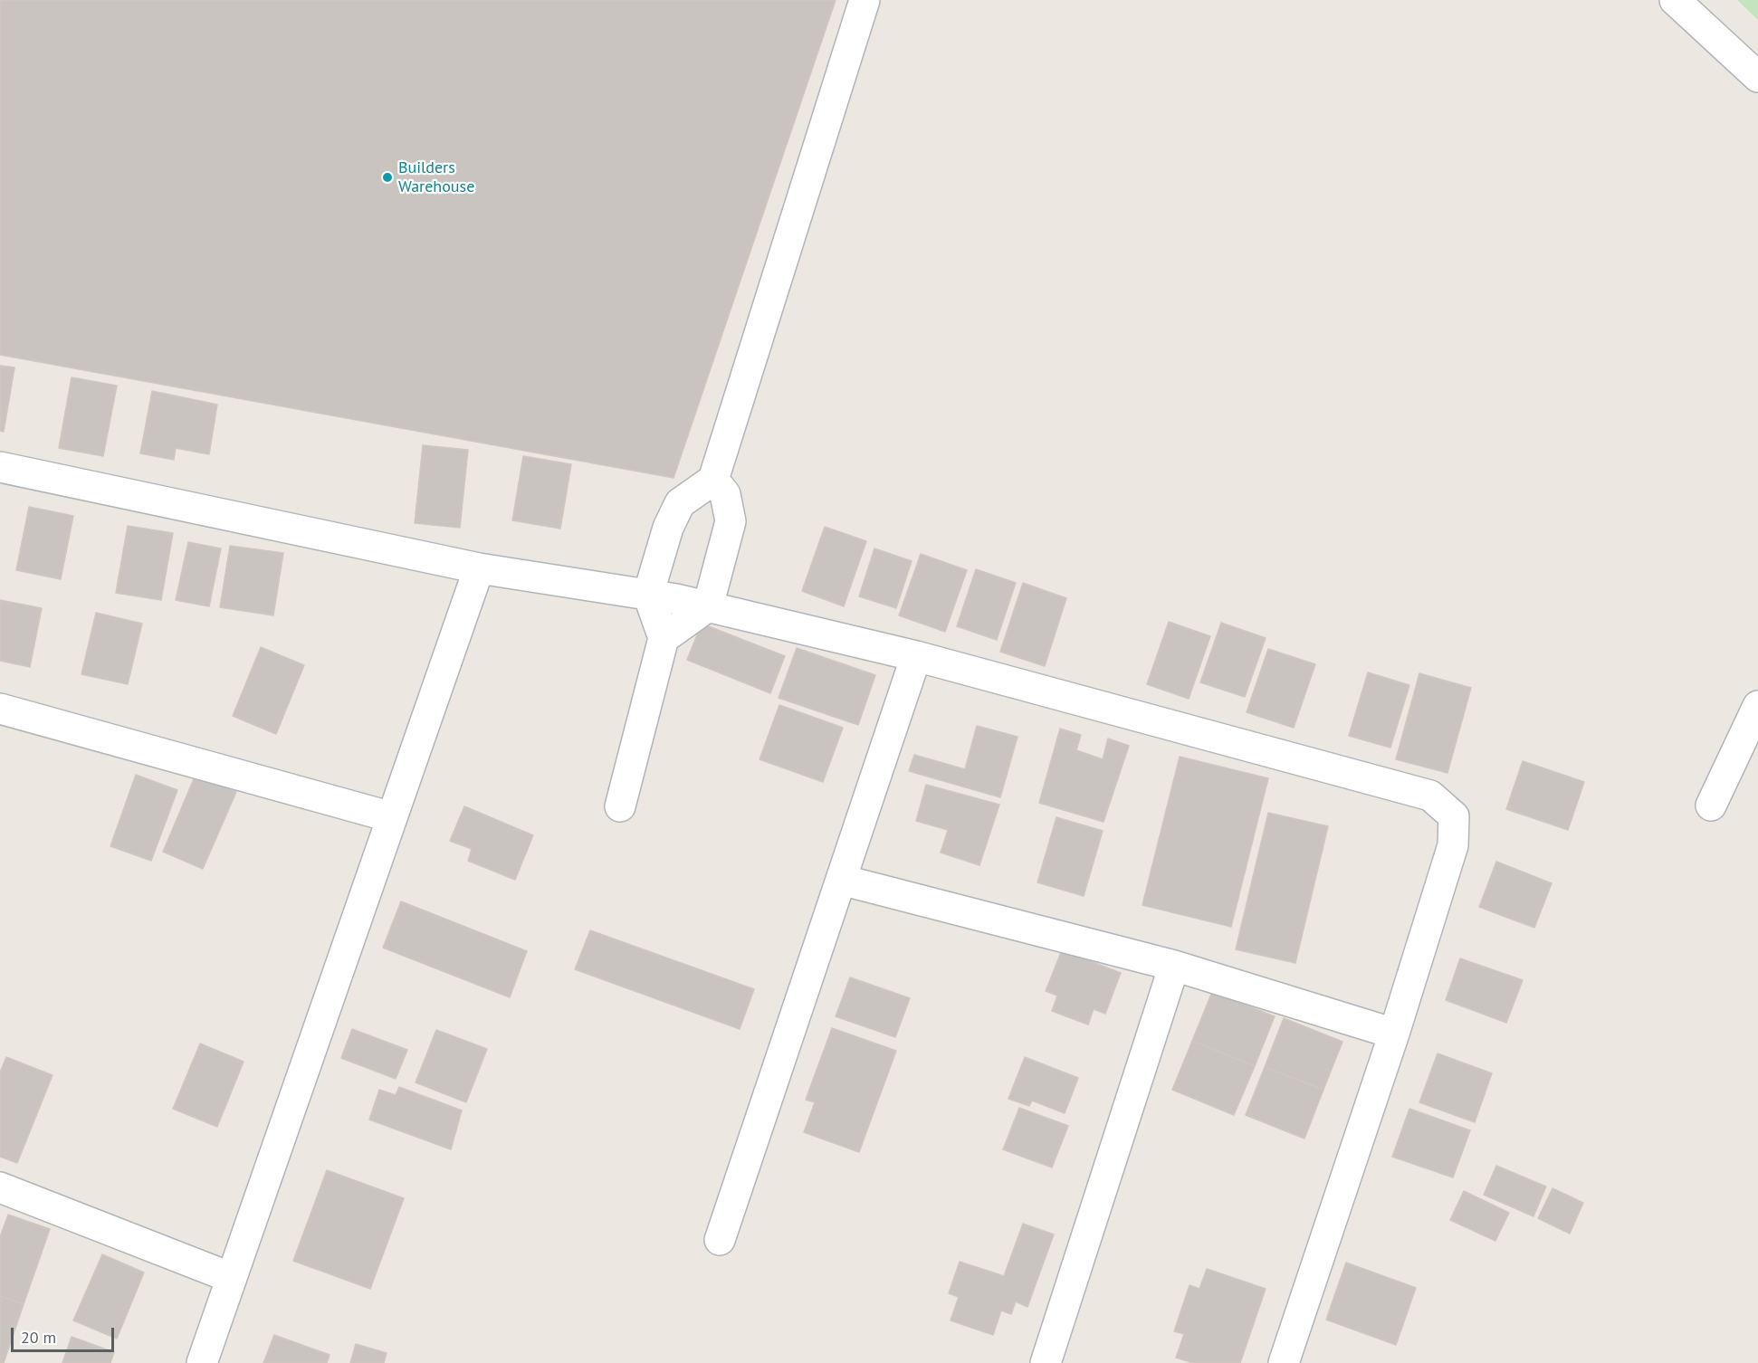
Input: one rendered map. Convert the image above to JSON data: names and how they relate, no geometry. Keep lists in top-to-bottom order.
{
  "places": ["Builders Warehouse"],
  "scale_bar": "20 m"
}
